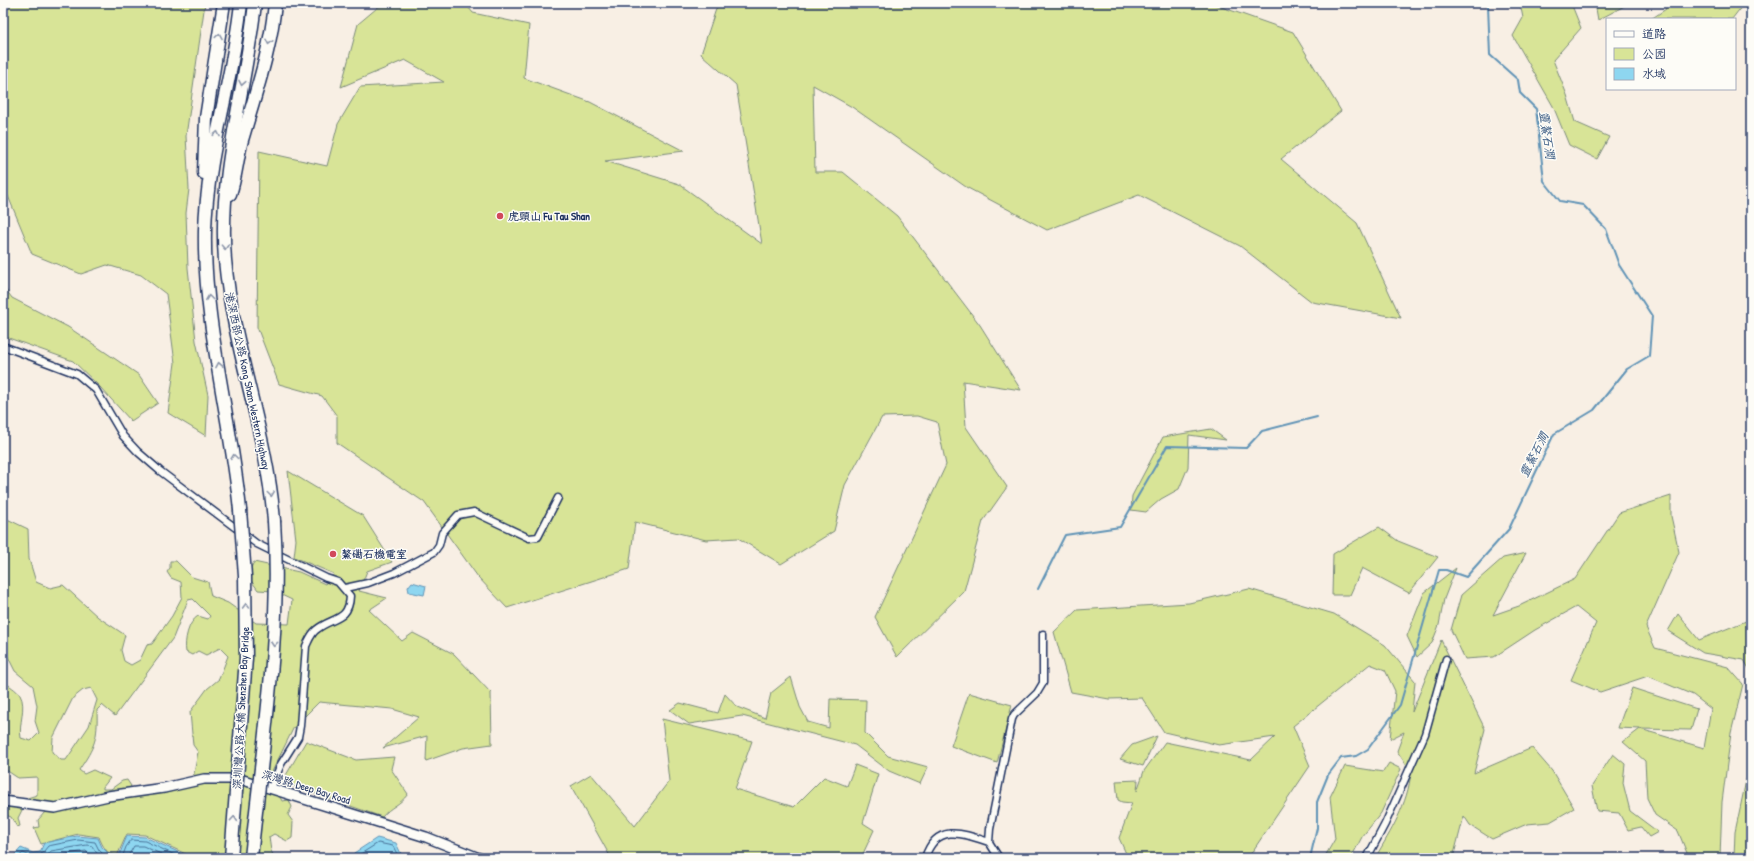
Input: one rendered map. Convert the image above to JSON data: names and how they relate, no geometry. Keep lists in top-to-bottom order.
{
  "streets": {
    "highway": ["港深西部公路 Kong Sham Western Highway", "深圳灣公路大橋 Shenzhen Bay Bridge"],
    "street": ["深灣路 Deep Bay Road"]
  },
  "crossings": [
    ["港深西部公路 Kong Sham Western Highway", "深圳灣公路大橋 Shenzhen Bay Bridge"]
  ],
  "water": ["靈鰲石澗"],
  "places": ["虎頭山 Fu Tau Shan", "鰲磡石機電室"],
  "legend": ["道路", "公园", "水域"]
}
